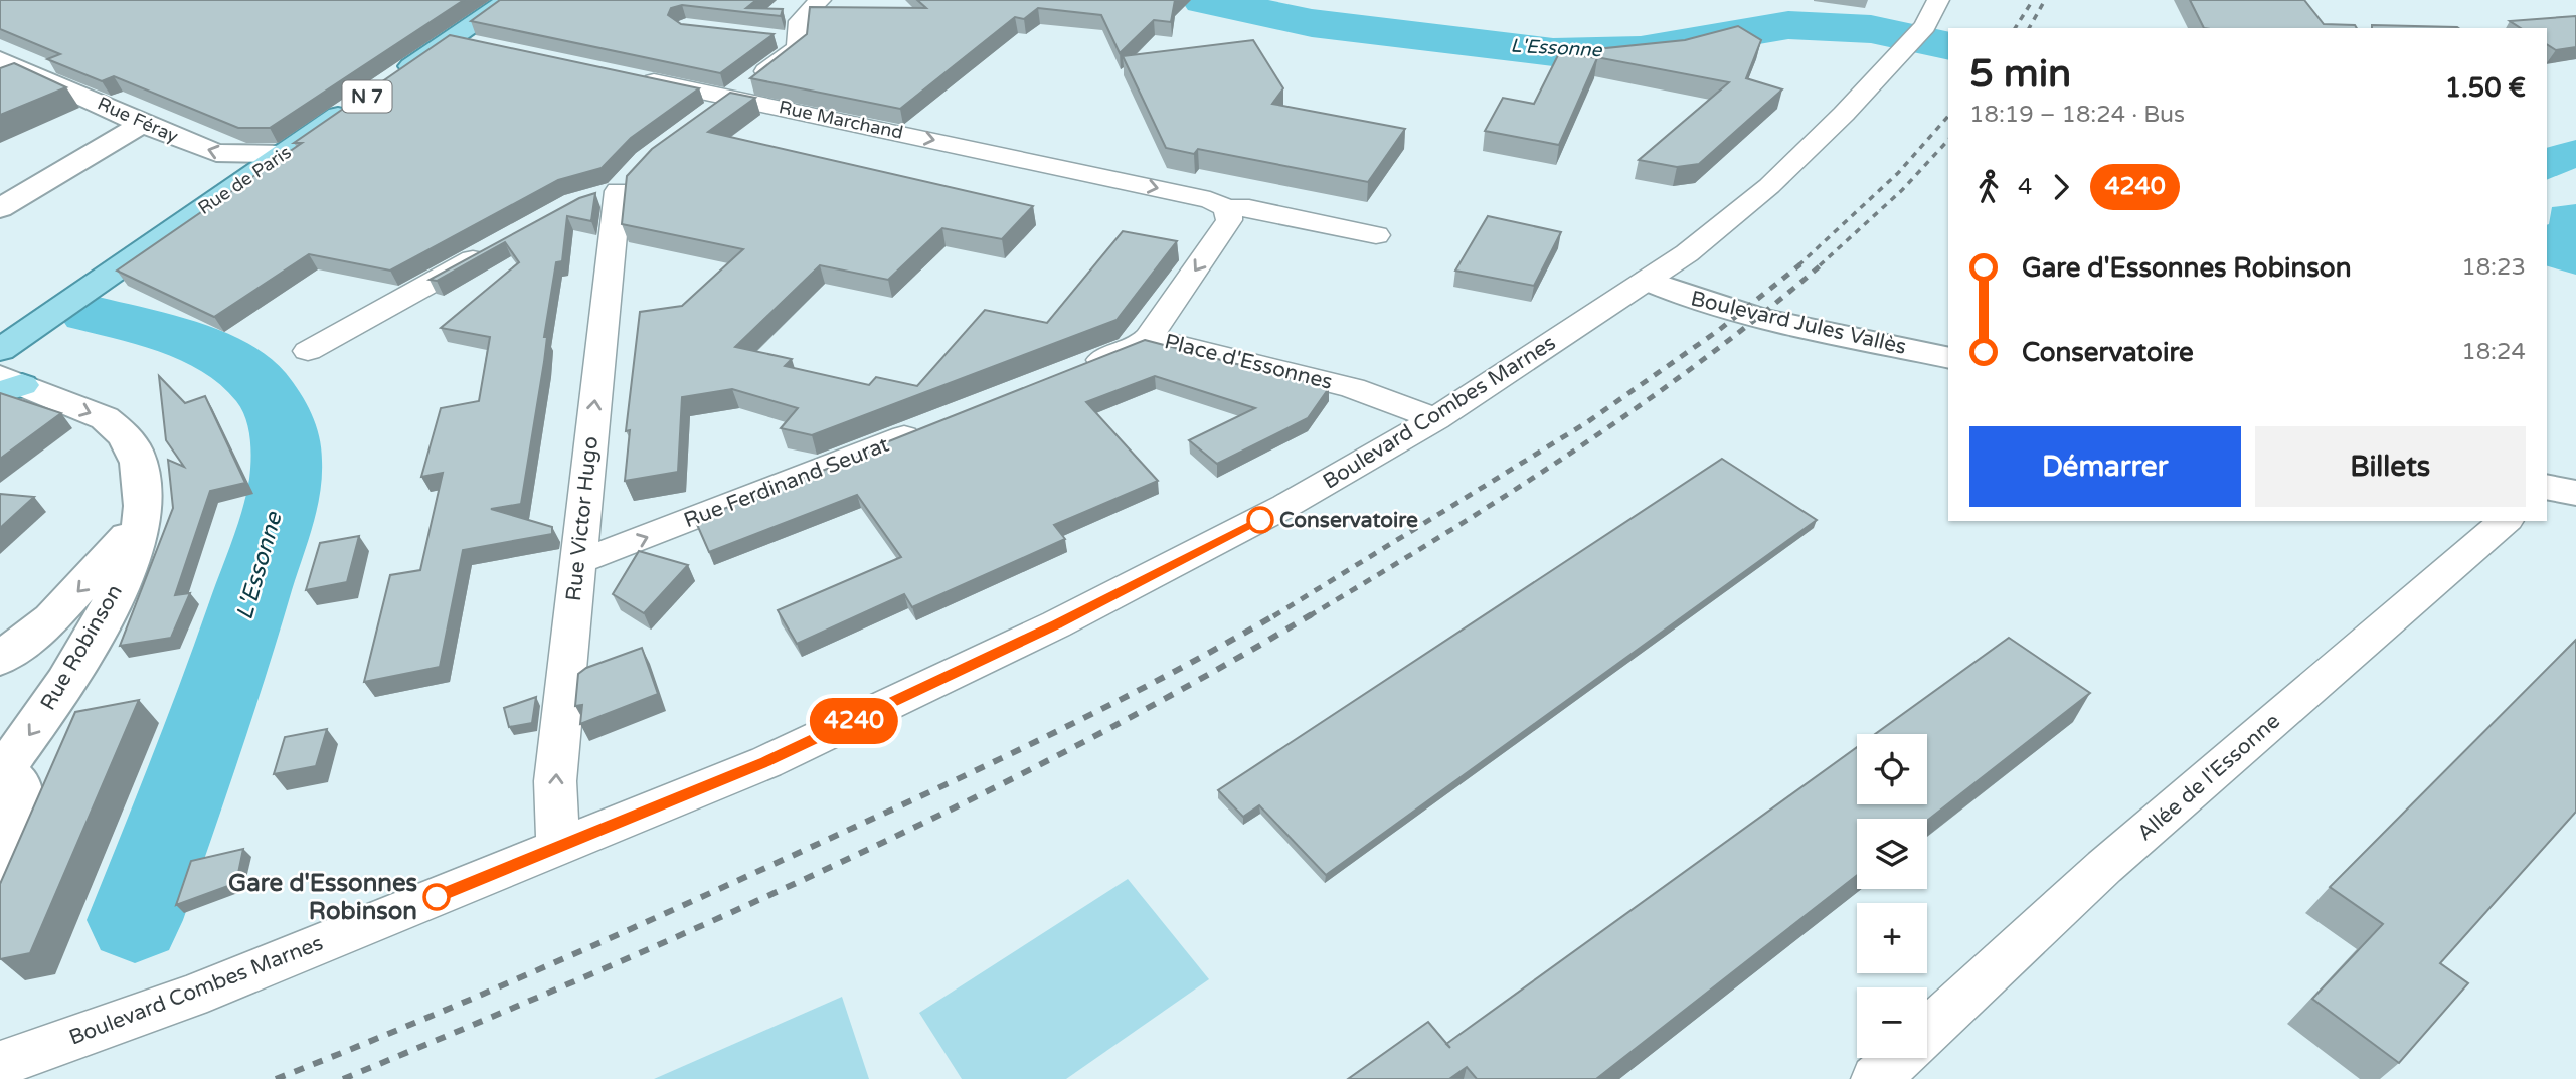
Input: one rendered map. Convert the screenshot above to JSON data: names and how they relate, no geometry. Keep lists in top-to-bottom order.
{
  "streets": {
    "main road": ["N 7", "Rue de Paris"],
    "street": [
      "Rue Féray",
      "Rue Marchand",
      "Boulevard Jules Vallès",
      "Place d'Essonnes",
      "Boulevard Combes Marnes",
      "Rue Ferdinand Seurat",
      "Rue Victor Hugo",
      "Rue Robinson",
      "Allée de l'Essonne"
    ]
  },
  "crossings": [
    ["Rue Féray", "Rue de Paris"],
    ["Rue Marchand", "Place d'Essonnes"],
    ["Boulevard Jules Vallès", "Boulevard Combes Marnes"],
    ["Place d'Essonnes", "Boulevard Combes Marnes"],
    ["Boulevard Combes Marnes", "Rue Victor Hugo"],
    ["Rue Ferdinand Seurat", "Rue Victor Hugo"]
  ],
  "one_way": [
    "Rue Féray",
    "Rue Marchand",
    "Rue Ferdinand Seurat",
    "Rue Victor Hugo"
  ],
  "water": ["L'Essonne"],
  "places": ["Conservatoire", "Gare d'Essonnes Robinson"],
  "lines": ["bus line 4240"],
  "page": {
    "on_map": "4240",
    "heading": ["5 min", "18:19 – 18:24 · Bus", "1.50 €"],
    "legs": ["4", "4240"],
    "list": [
      {
        "name": "Gare d'Essonnes Robinson",
        "value": "18:23"
      },
      {
        "name": "Conservatoire",
        "value": "18:24"
      }
    ],
    "buttons": ["Démarrer", "Billets"],
    "map_buttons": ["+", "−"]
  }
}
